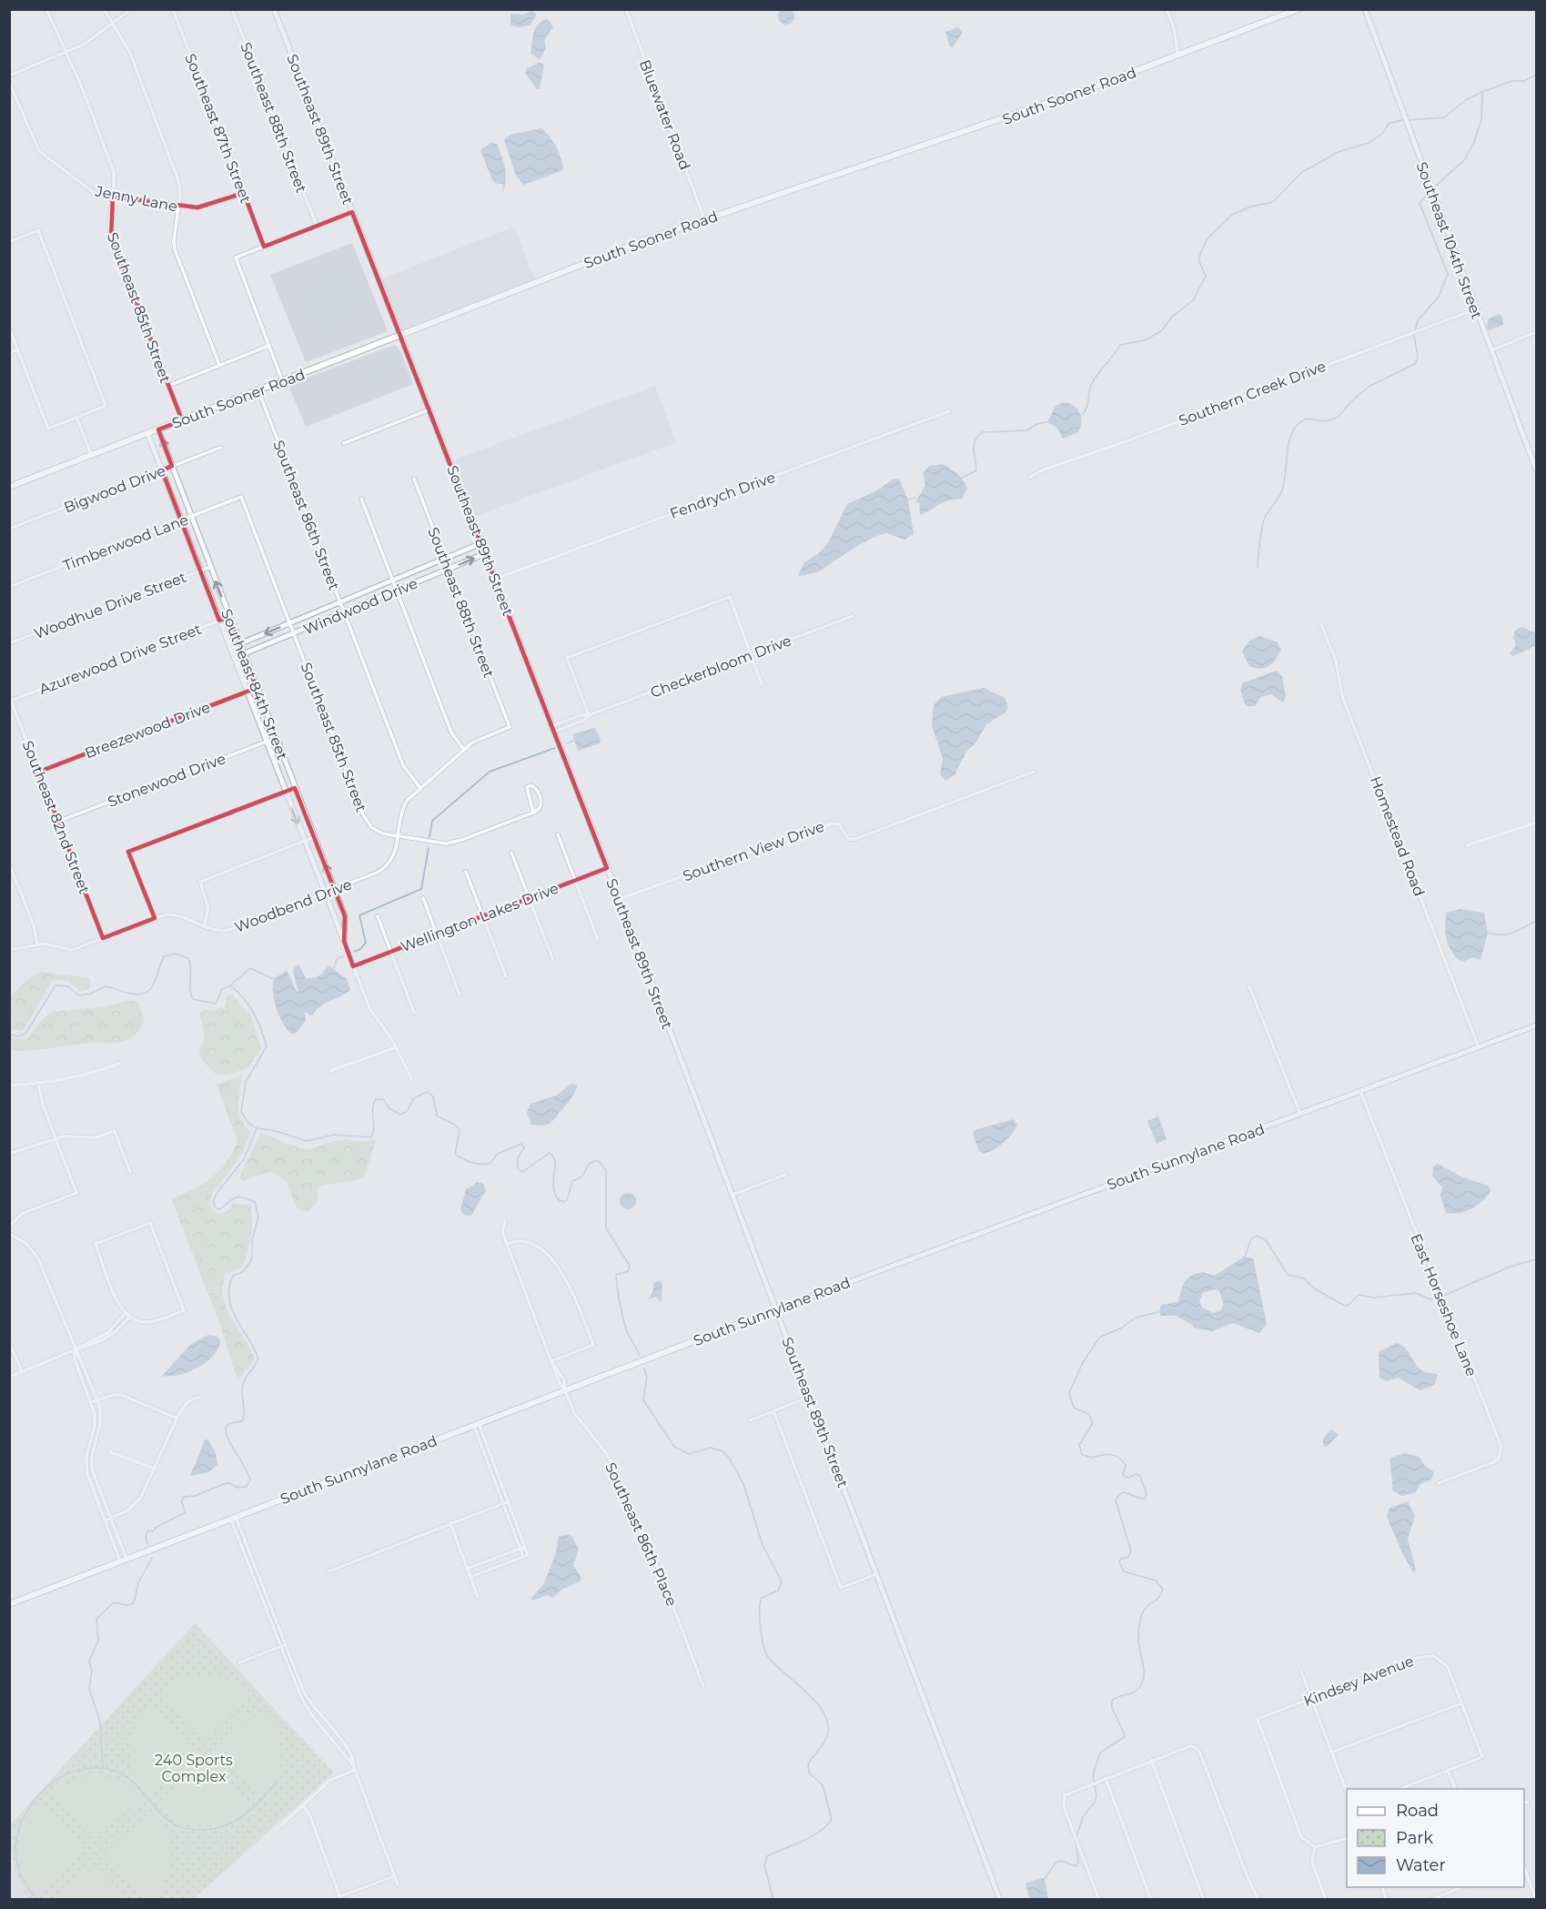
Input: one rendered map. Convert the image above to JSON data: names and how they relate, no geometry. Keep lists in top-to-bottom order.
{
  "streets": {
    "main road": ["South Sooner Road", "South Sunnylane Road"],
    "street": [
      "Bluewater Road",
      "Southeast 88th Street",
      "Southeast 87th Street",
      "Southeast 89th Street",
      "Jenny Lane",
      "Southeast 104th Street",
      "Southeast 85th Street",
      "Southern Creek Drive",
      "Bigwood Drive",
      "Fendrych Drive",
      "Southeast 86th Street",
      "Timberwood Lane",
      "Woodhue Drive Street",
      "Windwood Drive",
      "Azurewood Drive Street",
      "Checkerbloom Drive",
      "Southeast 84th Street",
      "Breezewood Drive",
      "Stonewood Drive",
      "Southeast 82nd Street",
      "Homestead Road",
      "Southern View Drive",
      "Woodbend Drive",
      "Wellington Lakes Drive",
      "East Horseshoe Lane",
      "Southeast 86th Place",
      "Kindsey Avenue"
    ]
  },
  "crossings": [
    ["South Sooner Road", "Bluewater Road"],
    ["South Sooner Road", "Southeast 89th Street"],
    ["South Sooner Road", "Southeast 85th Street"],
    ["South Sooner Road", "Southeast 86th Street"],
    ["South Sooner Road", "Southeast 84th Street"],
    ["Southeast 88th Street", "Windwood Drive"],
    ["Southeast 88th Street", "Woodbend Drive"],
    ["Southeast 87th Street", "Jenny Lane"],
    ["Southeast 89th Street", "Fendrych Drive"],
    ["Southeast 89th Street", "Windwood Drive"],
    ["Southeast 89th Street", "Checkerbloom Drive"],
    ["Southeast 89th Street", "Southern View Drive"],
    ["Southeast 89th Street", "Wellington Lakes Drive"],
    ["Southeast 89th Street", "South Sunnylane Road"],
    ["Jenny Lane", "Southeast 85th Street"],
    ["Southeast 104th Street", "Southern Creek Drive"],
    ["Southeast 85th Street", "Timberwood Lane"],
    ["Southeast 85th Street", "Windwood Drive"],
    ["Southeast 85th Street", "Woodbend Drive"],
    ["Bigwood Drive", "Southeast 84th Street"],
    ["Southeast 86th Street", "Windwood Drive"],
    ["Southeast 86th Street", "Woodbend Drive"],
    ["Timberwood Lane", "Southeast 84th Street"],
    ["Woodhue Drive Street", "Southeast 84th Street"],
    ["Windwood Drive", "Southeast 84th Street"],
    ["Azurewood Drive Street", "Southeast 84th Street"],
    ["Azurewood Drive Street", "Southeast 82nd Street"],
    ["Southeast 84th Street", "Breezewood Drive"],
    ["Southeast 84th Street", "Stonewood Drive"],
    ["Southeast 84th Street", "Woodbend Drive"],
    ["Southeast 84th Street", "Wellington Lakes Drive"],
    ["Breezewood Drive", "Southeast 82nd Street"],
    ["Stonewood Drive", "Southeast 82nd Street"],
    ["Southeast 82nd Street", "Woodbend Drive"],
    ["Homestead Road", "South Sunnylane Road"],
    ["South Sunnylane Road", "East Horseshoe Lane"],
    ["South Sunnylane Road", "Southeast 86th Place"]
  ],
  "parks": ["240 Sports Complex"],
  "legend": ["Road", "Park", "Water"]
}
